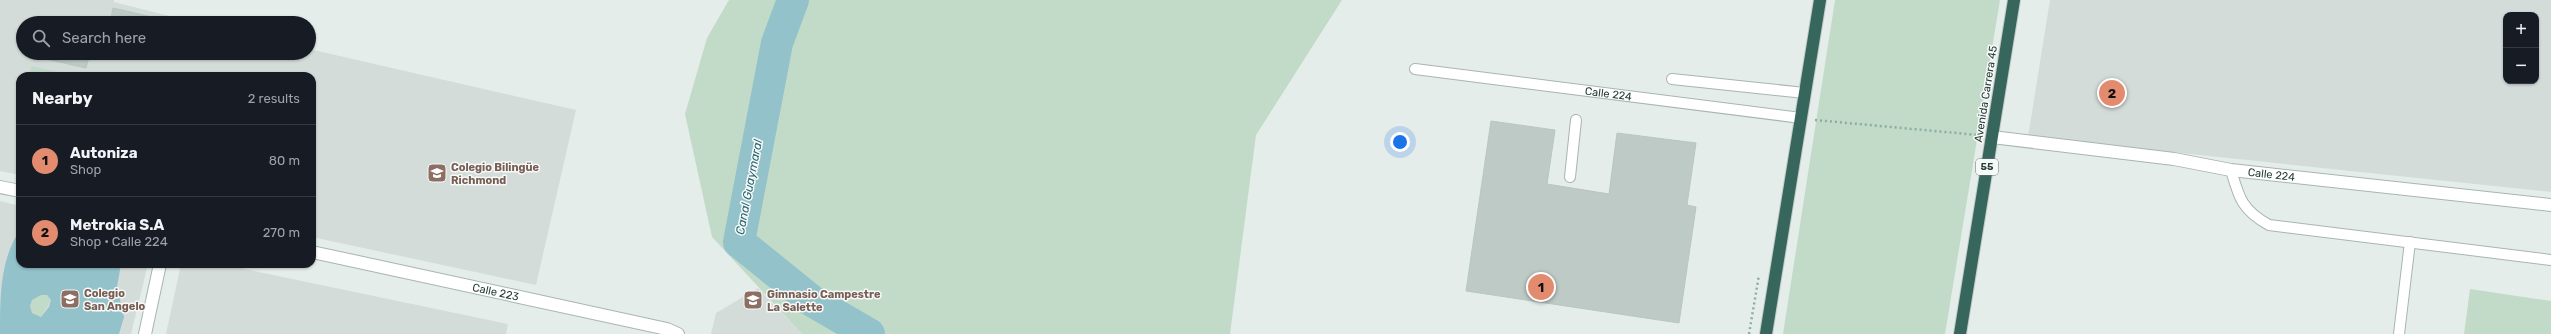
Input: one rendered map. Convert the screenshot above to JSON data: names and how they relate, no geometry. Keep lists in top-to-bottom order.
{
  "streets": {
    "highway": ["Avenida Carrera 45", "55"],
    "street": ["Calle 224", "Calle 223"]
  },
  "crossings": [
    ["Calle 224", "Avenida Carrera 45"]
  ],
  "water": ["Canal Guaymaral"],
  "places": {
    "school or university": ["Colegio Bilingüe Richmond", "Colegio San Angelo", "Gimnasio Campestre La Salette"]
  },
  "page": {
    "map_buttons": ["+", "−"],
    "search": "Search here",
    "heading": ["Nearby", "2 results"],
    "pins": ["2", "1"],
    "list": [
      {
        "mark": "1",
        "name": "Autoniza",
        "note": "Shop",
        "value": "80 m"
      },
      {
        "mark": "2",
        "name": "Metrokia S.A",
        "note": "Shop · Calle 224",
        "value": "270 m"
      }
    ]
  }
}
